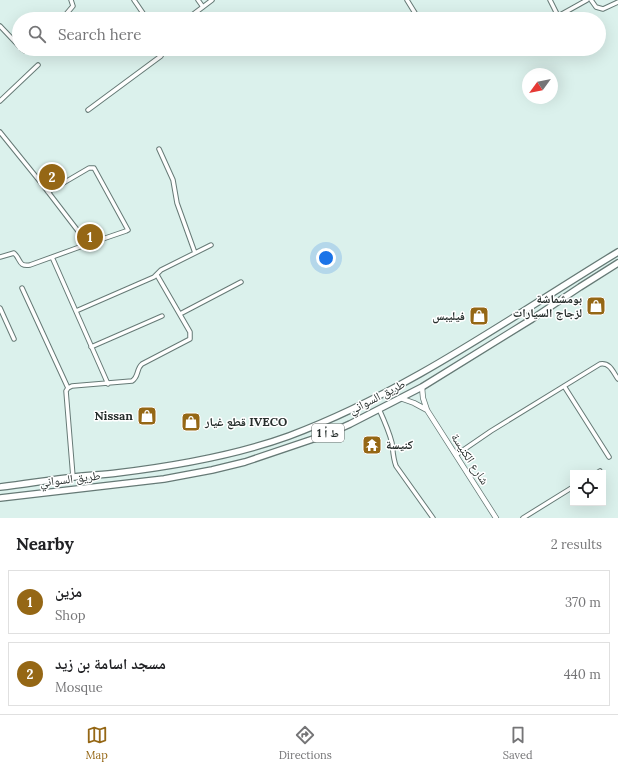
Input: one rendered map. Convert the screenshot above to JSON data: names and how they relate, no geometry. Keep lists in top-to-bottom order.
{
  "streets": {
    "highway": ["طريق السواني", "ط أ 1"],
    "main road": ["شارع الكنيسة"]
  },
  "crossings": [
    ["طريق السواني", "شارع الكنيسة"]
  ],
  "places": {
    "shop": [
      "بومشماشة لزجاج السيارات",
      "فيليبس",
      "Nissan",
      "قطع غيار IVECO"
    ],
    "temple": ["كنيسة"]
  },
  "north": "bottom left",
  "page": {
    "search": "Search here",
    "pins": ["2", "1"],
    "heading": ["Nearby", "2 results"],
    "list": [
      {
        "mark": "1",
        "name": "مزين",
        "note": "Shop",
        "value": "370 m"
      },
      {
        "mark": "2",
        "name": "مسجد اسامة بن زيد",
        "note": "Mosque",
        "value": "440 m"
      }
    ],
    "nav": ["Map", "Directions", "Saved"]
  }
}
